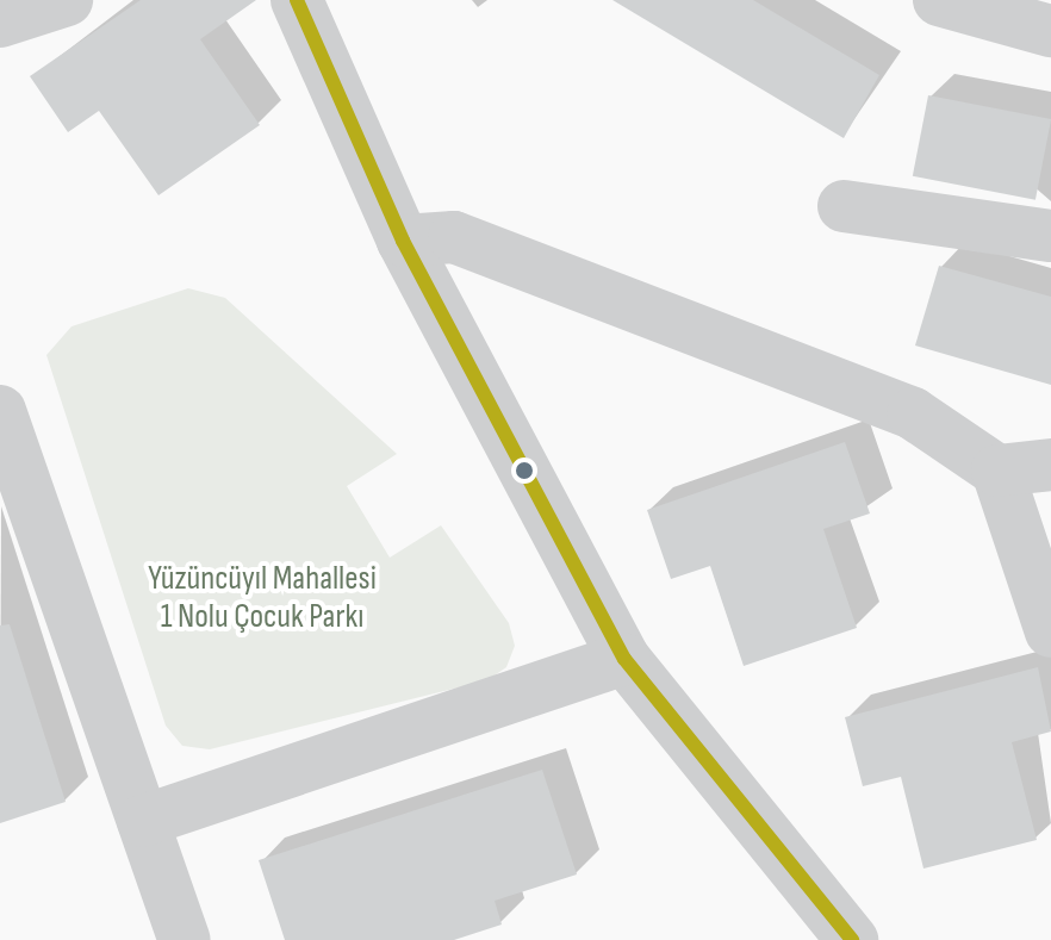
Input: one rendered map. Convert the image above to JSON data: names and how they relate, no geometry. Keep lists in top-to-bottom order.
{
  "parks": ["Yüzüncüyıl Mahallesi 1 Nolu Çocuk Parkı"]
}
